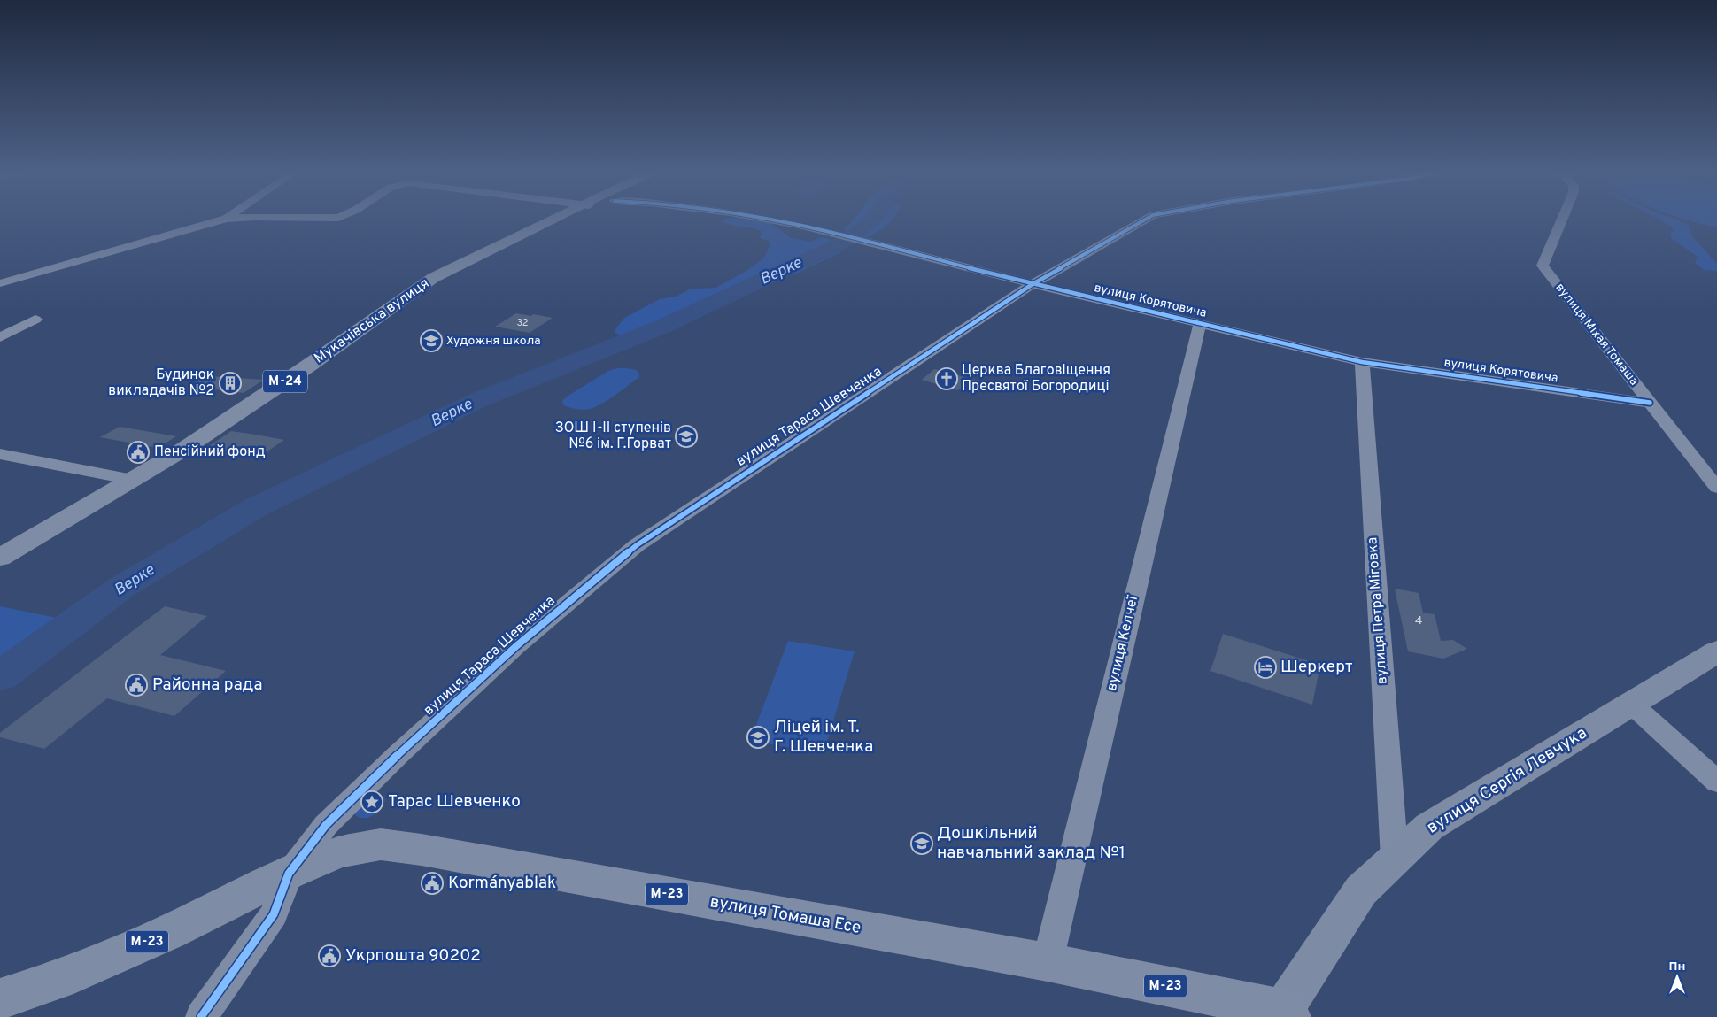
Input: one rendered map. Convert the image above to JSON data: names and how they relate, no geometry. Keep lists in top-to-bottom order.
{
  "streets": {
    "highway": [
      "Мукачівська вулиця",
      "М-24",
      "М-23",
      "вулиця Томаша Есе"
    ],
    "main road": ["вулиця Сергія Левчука"],
    "street": [
      "вулиця Корятовича",
      "вулиця Міхая Томаша",
      "вулиця Тараса Шевченка",
      "вулиця Петра Міговка",
      "вулиця Келчеї"
    ]
  },
  "crossings": [
    ["вулиця Корятовича", "вулиця Міхая Томаша"],
    ["вулиця Корятовича", "вулиця Тараса Шевченка"],
    ["вулиця Корятовича", "вулиця Петра Міговка"],
    ["вулиця Корятовича", "вулиця Келчеї"],
    ["вулиця Тараса Шевченка", "М-23"],
    ["вулиця Тараса Шевченка", "вулиця Томаша Есе"],
    ["вулиця Петра Міговка", "вулиця Сергія Левчука"],
    ["вулиця Келчеї", "вулиця Томаша Есе"],
    ["вулиця Сергія Левчука", "вулиця Томаша Есе"],
    ["М-23", "вулиця Томаша Есе"]
  ],
  "water": ["Верке"],
  "places": {
    "school or university": [
      "Художня школа",
      "ЗОШ І-ІІ ступенів №6 ім. Г.Горват",
      "Ліцей ім. Т. Г. Шевченка",
      "Дошкільний навчальний заклад №1"
    ],
    "church": ["Церква Благовіщення Пресвятої Богородиці"],
    "building": ["Будинок викладачів №2"],
    "public building": [
      "Пенсійний фонд",
      "Районна рада",
      "Kormányablak",
      "Укрпошта 90202"
    ],
    "hotel": ["Шеркерт"],
    "place": ["Тарас Шевченко"]
  },
  "house_numbers": ["32", "4"],
  "north": "top"
}
